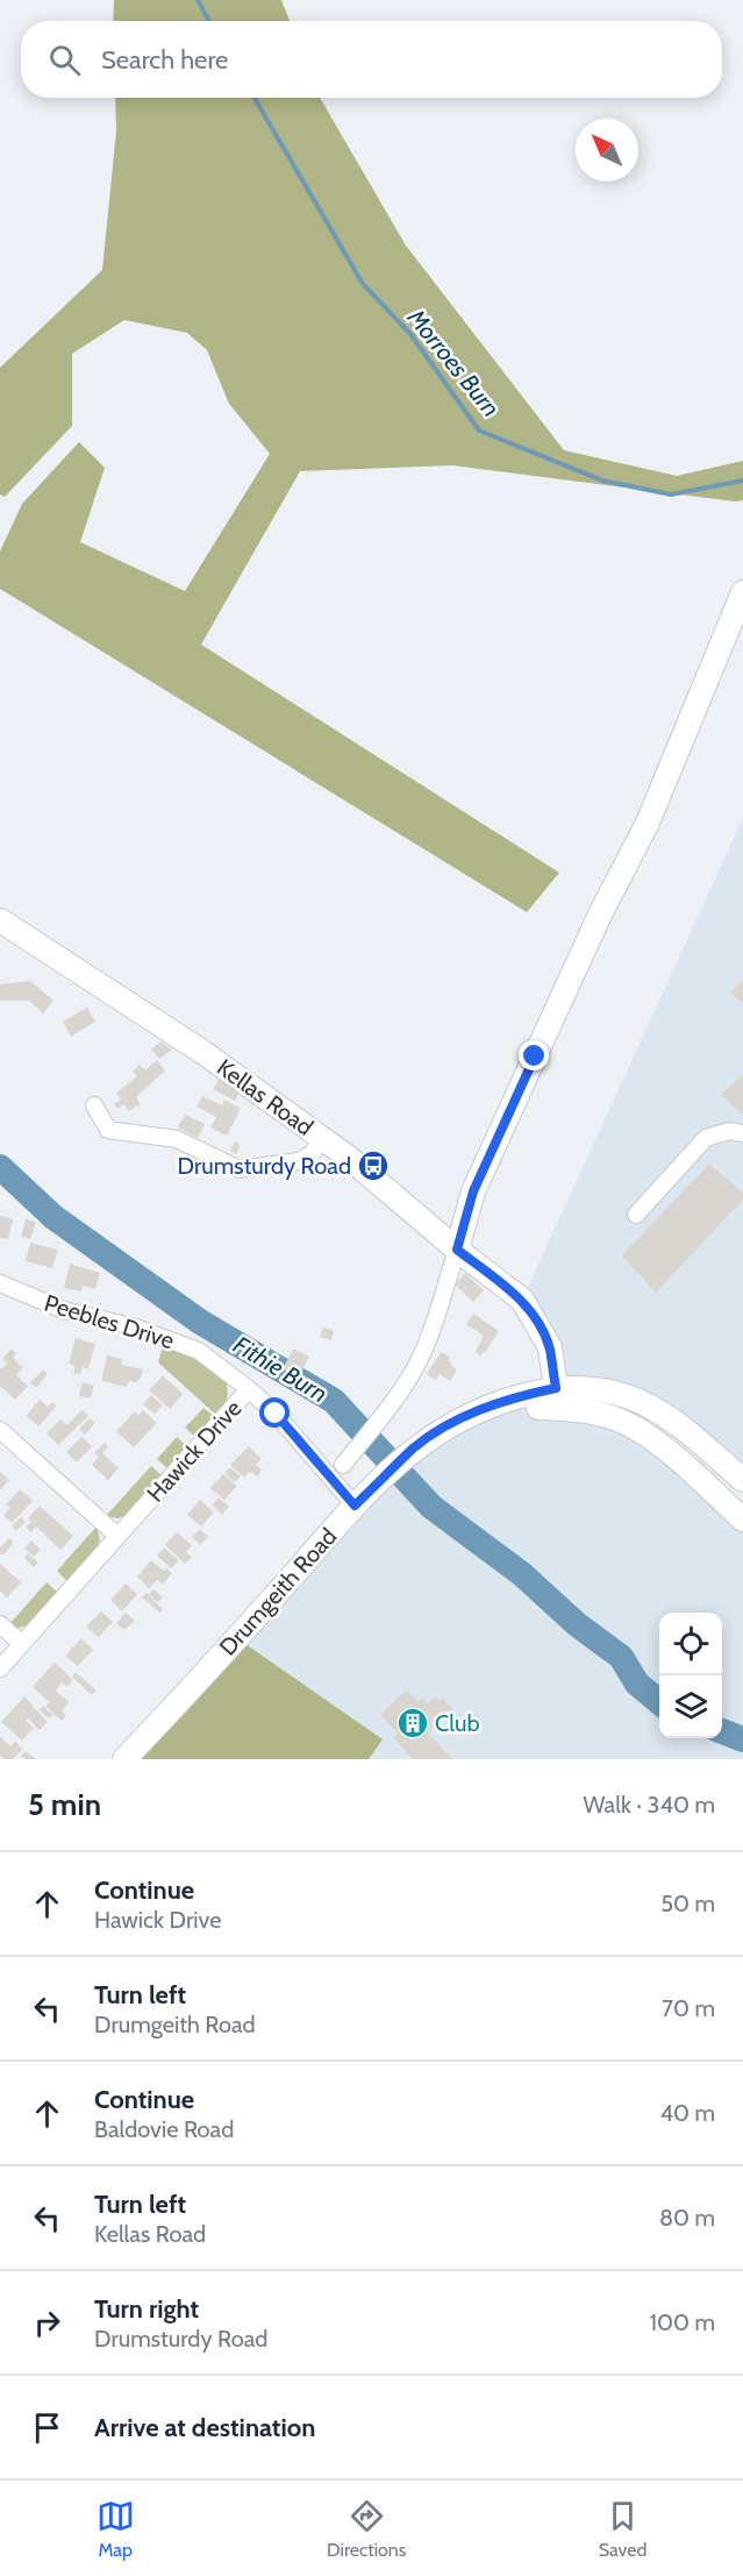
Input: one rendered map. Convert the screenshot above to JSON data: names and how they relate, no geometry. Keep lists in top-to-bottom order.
{
  "streets": {
    "main road": ["Kellas Road", "Drumgeith Road"],
    "street": ["Peebles Drive", "Hawick Drive"]
  },
  "crossings": [
    ["Kellas Road", "Drumgeith Road"],
    ["Peebles Drive", "Hawick Drive"],
    ["Hawick Drive", "Drumgeith Road"]
  ],
  "water": ["Morroes Burn", "Fithie Burn"],
  "places": {
    "bus stop": ["Drumsturdy Road"],
    "building": ["Club"]
  },
  "north": "top left",
  "page": {
    "search": "Search here",
    "heading": ["5 min", "Walk · 340 m"],
    "list": [
      ["Continue", "Hawick Drive", "50 m"],
      ["Turn left", "Drumgeith Road", "70 m"],
      ["Continue", "Baldovie Road", "40 m"],
      ["Turn left", "Kellas Road", "80 m"],
      ["Turn right", "Drumsturdy Road", "100 m"],
      "Arrive at destination"
    ],
    "nav": ["Map", "Directions", "Saved"]
  }
}
